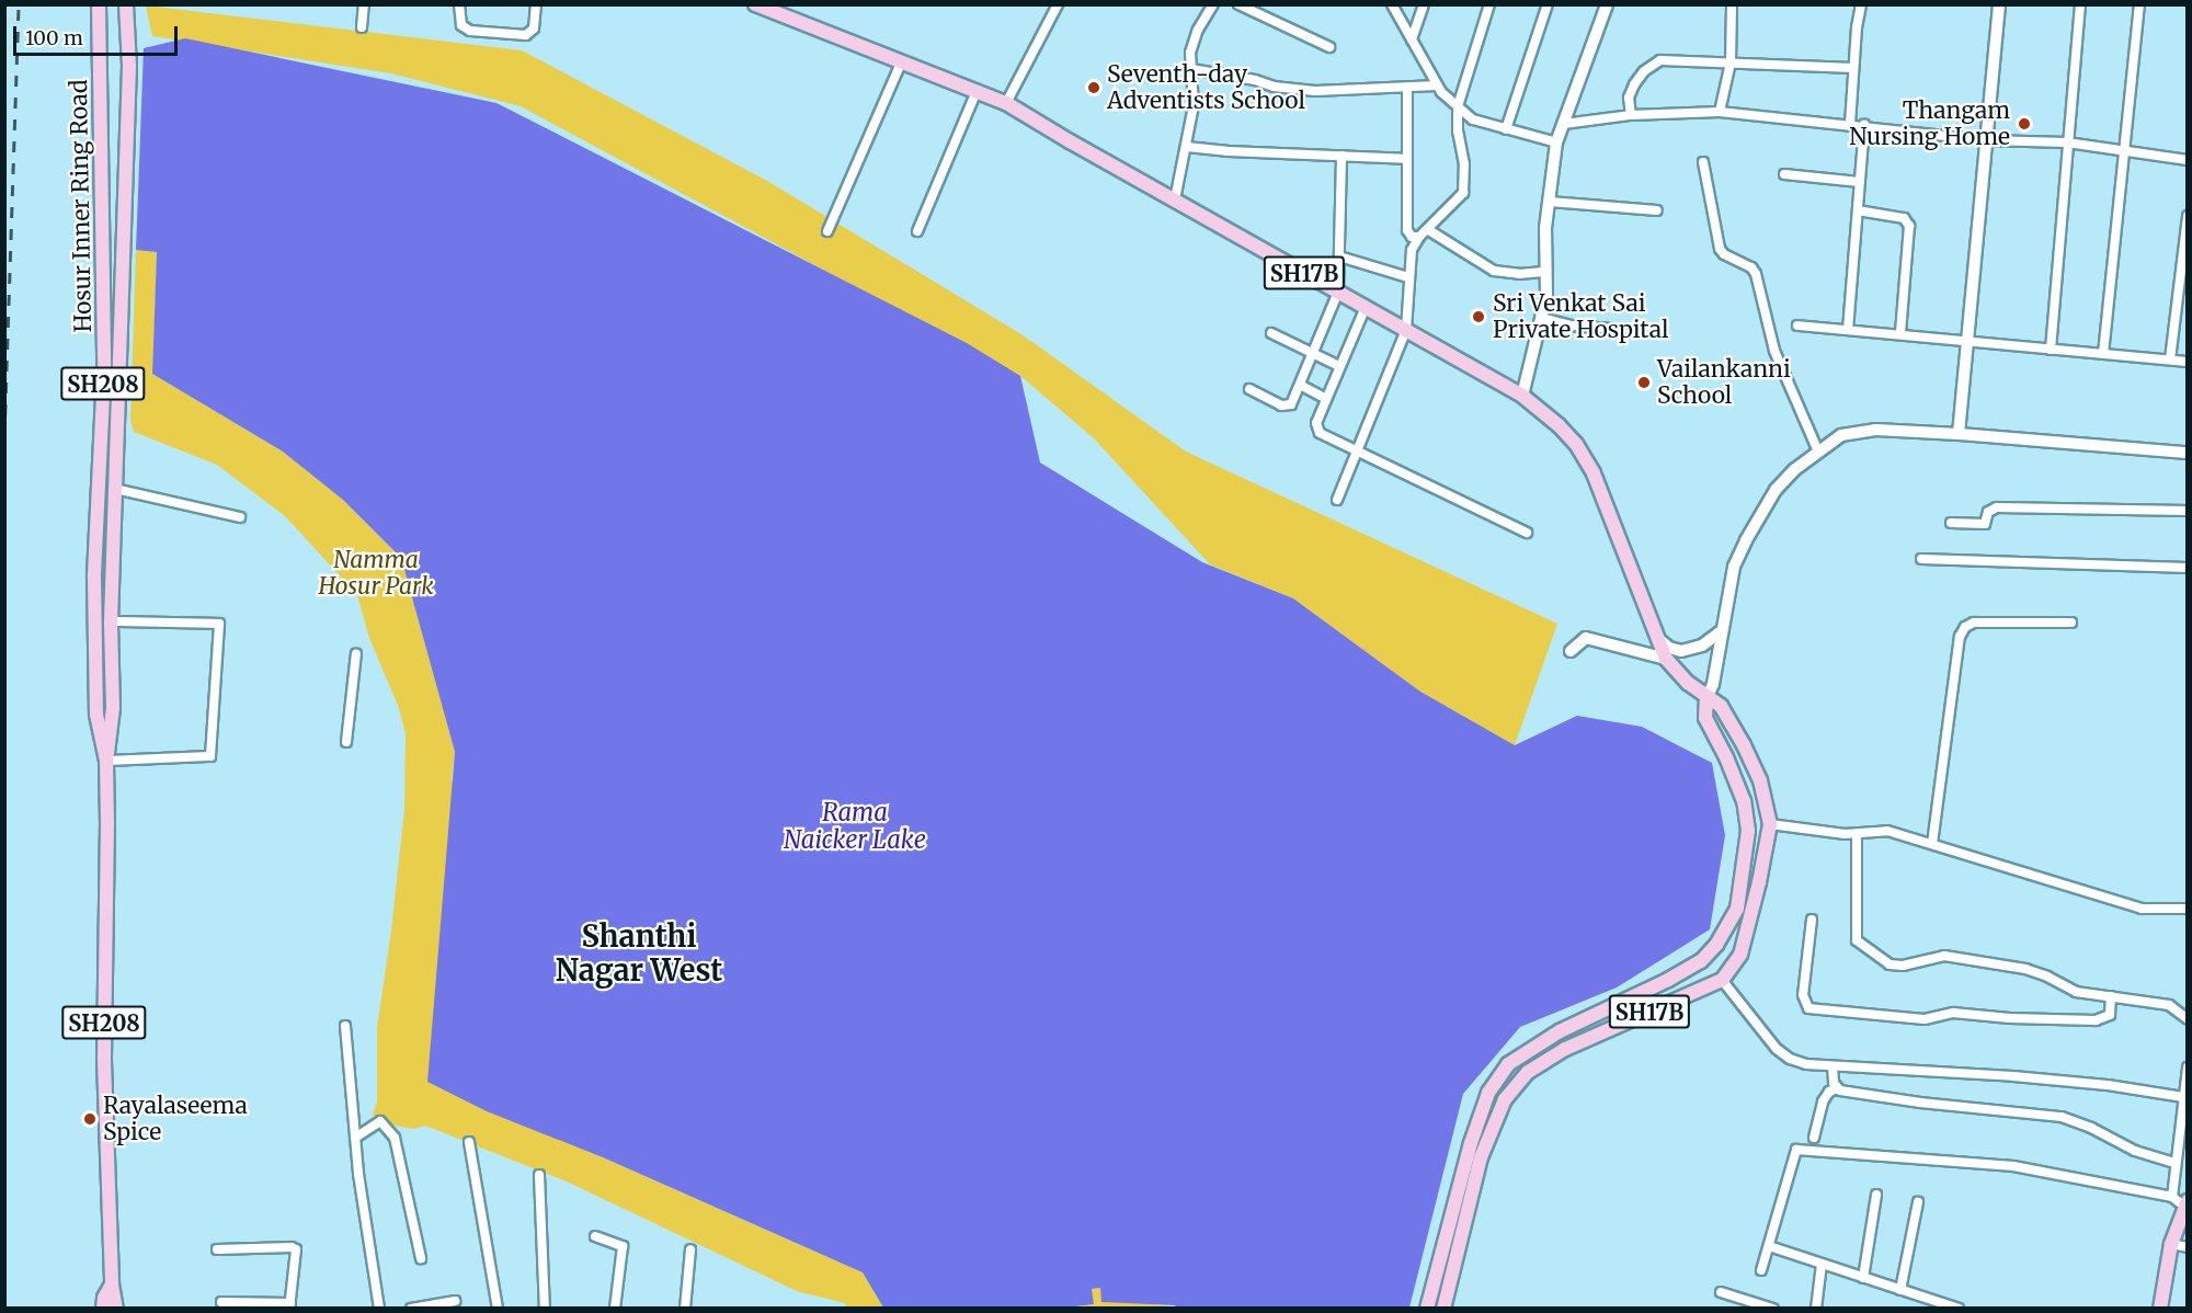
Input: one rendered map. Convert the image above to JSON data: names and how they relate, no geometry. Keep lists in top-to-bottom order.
{
  "streets": {
    "main road": ["Hosur Inner Ring Road", "SH17B", "SH208"]
  },
  "districts": ["Shanthi Nagar West"],
  "water": ["Rama Naicker Lake"],
  "parks": ["Namma Hosur Park"],
  "places": [
    "Seventh-day Adventists School",
    "Thangam Nursing Home",
    "Sri Venkat Sai Private Hospital",
    "Vailankanni School",
    "Rayalaseema Spice"
  ],
  "scale_bar": "100 m"
}
